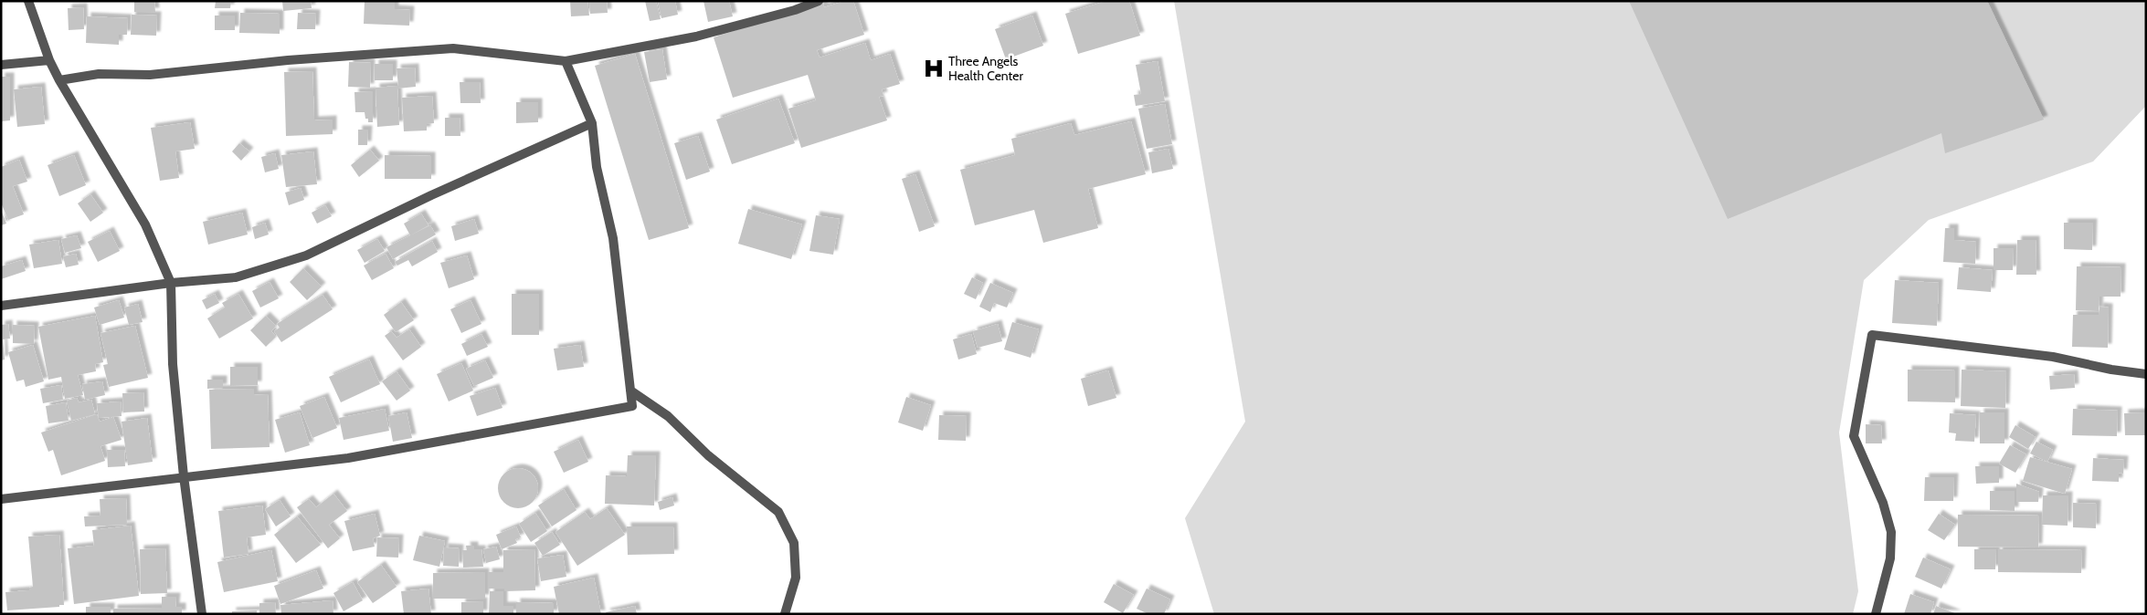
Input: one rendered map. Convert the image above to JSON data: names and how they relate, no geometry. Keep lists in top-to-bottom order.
{
  "places": {
    "hospital": ["Three Angels Health Center"]
  }
}
